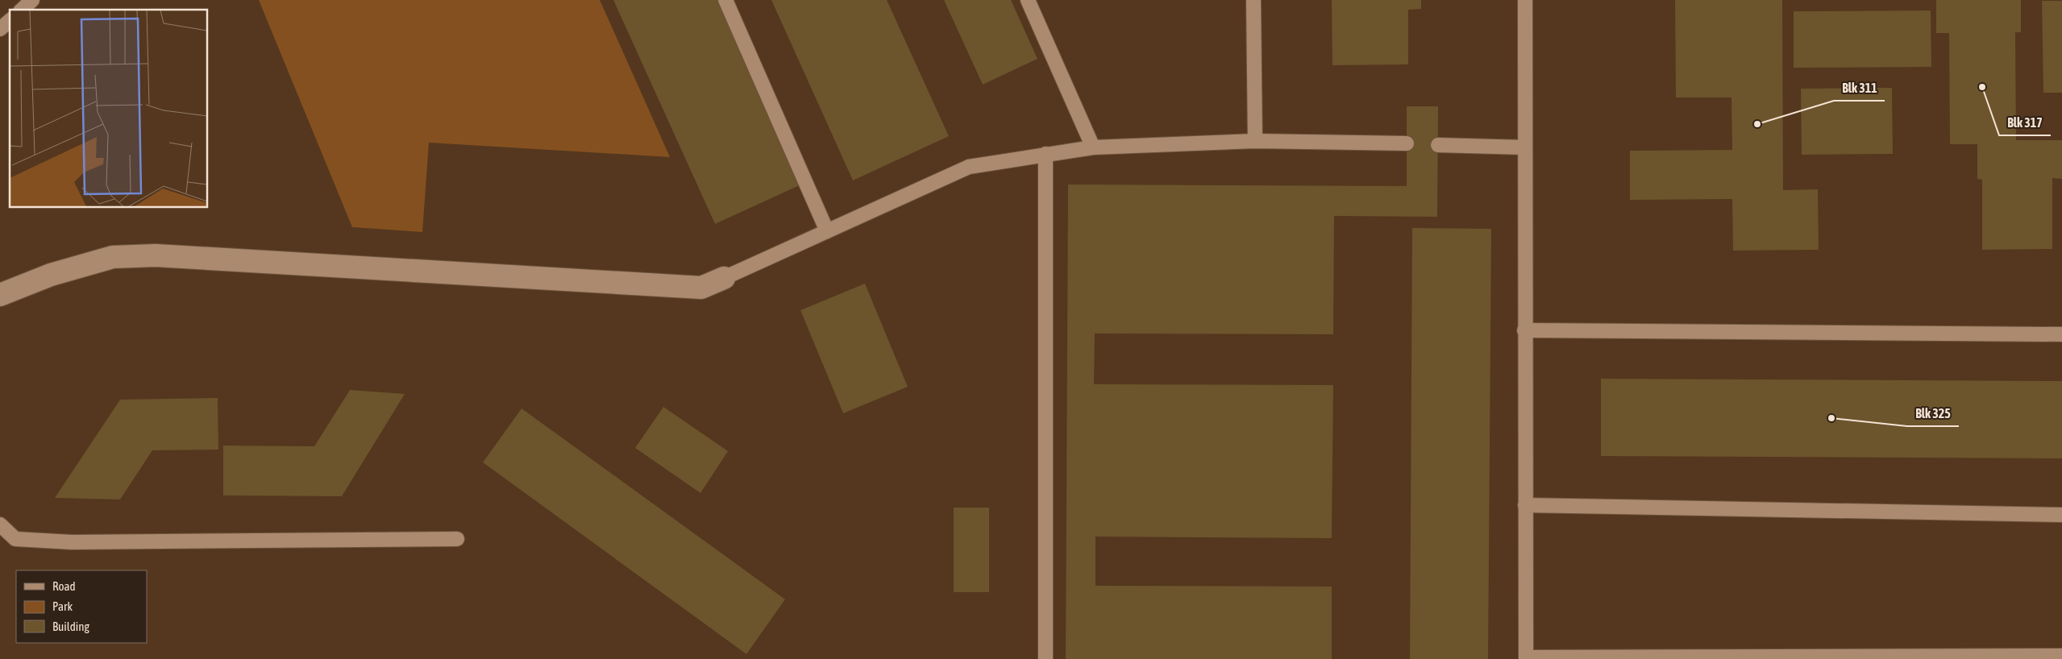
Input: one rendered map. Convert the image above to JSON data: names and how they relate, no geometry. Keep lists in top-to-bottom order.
{
  "places": ["Blk 317", "Blk 311", "Blk 325"],
  "legend": ["Road", "Park", "Building"]
}
